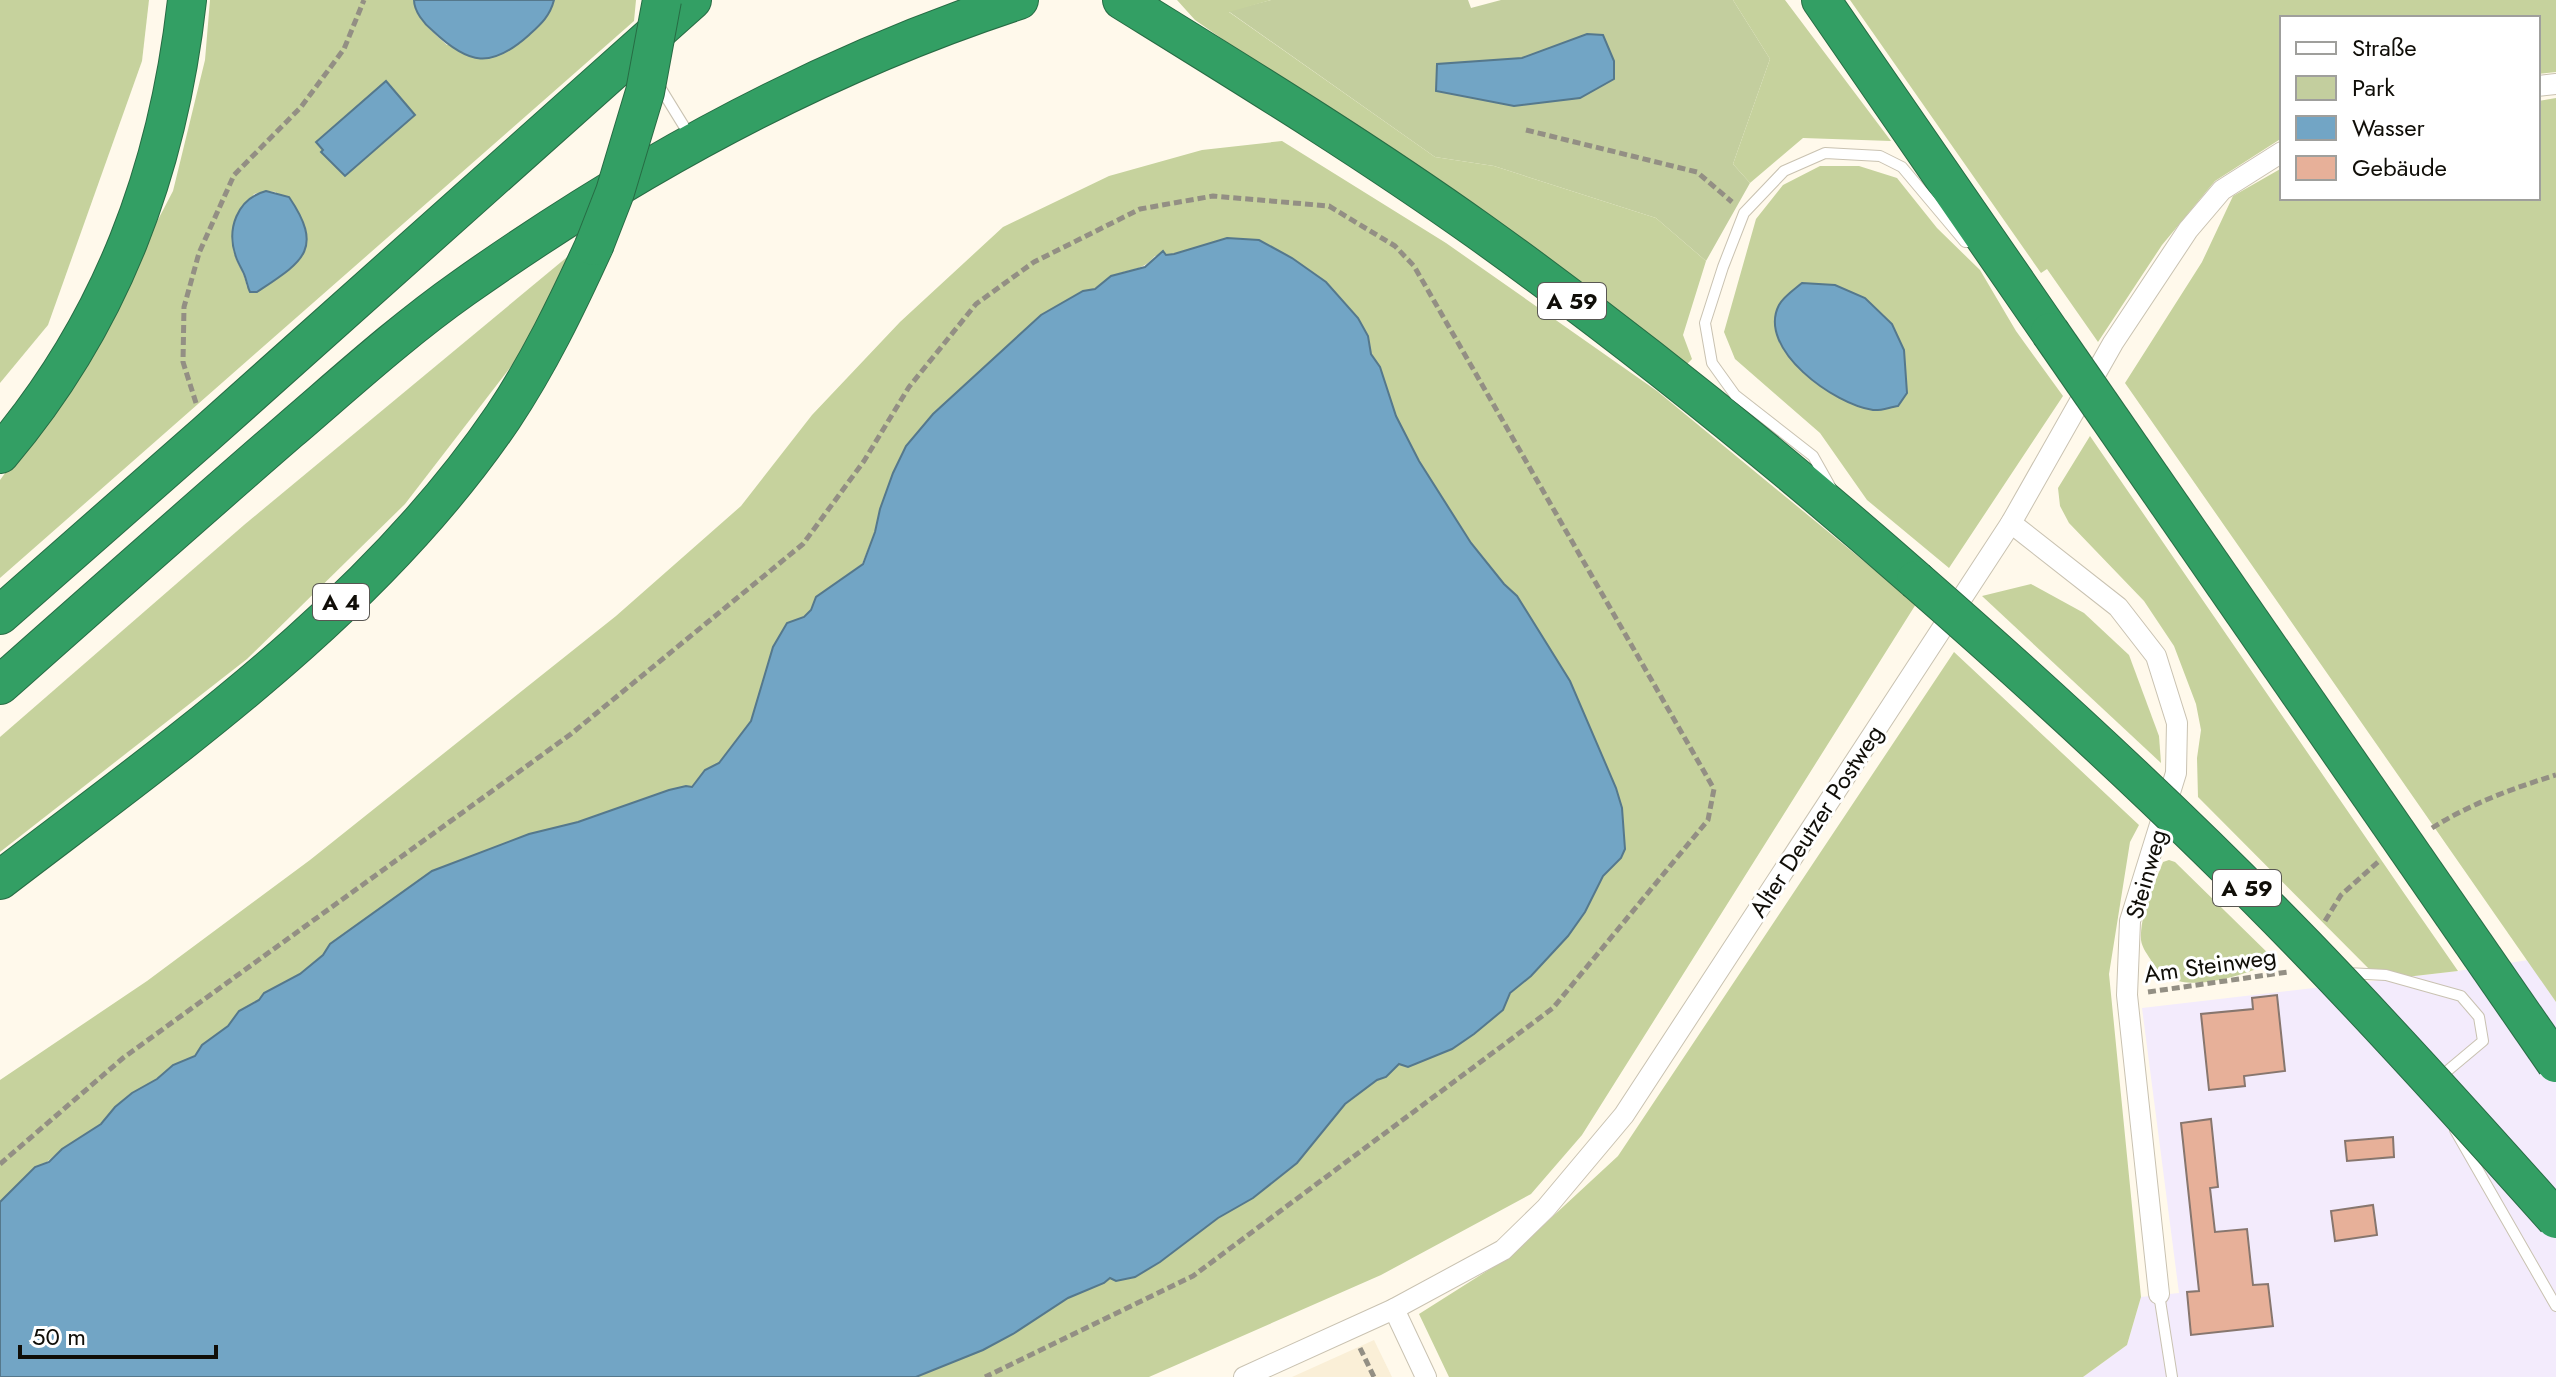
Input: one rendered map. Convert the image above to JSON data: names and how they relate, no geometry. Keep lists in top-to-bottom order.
{
  "streets": {
    "highway": ["A 59", "A 4"],
    "street": ["Alter Deutzer Postweg", "Steinweg"],
    "path": ["Am Steinweg"]
  },
  "crossings": [
    ["Alter Deutzer Postweg", "Steinweg"],
    ["Steinweg", "Am Steinweg"]
  ],
  "legend": [
    "Straße",
    "Park",
    "Wasser",
    "Gebäude"
  ],
  "scale_bar": "50 m"
}
